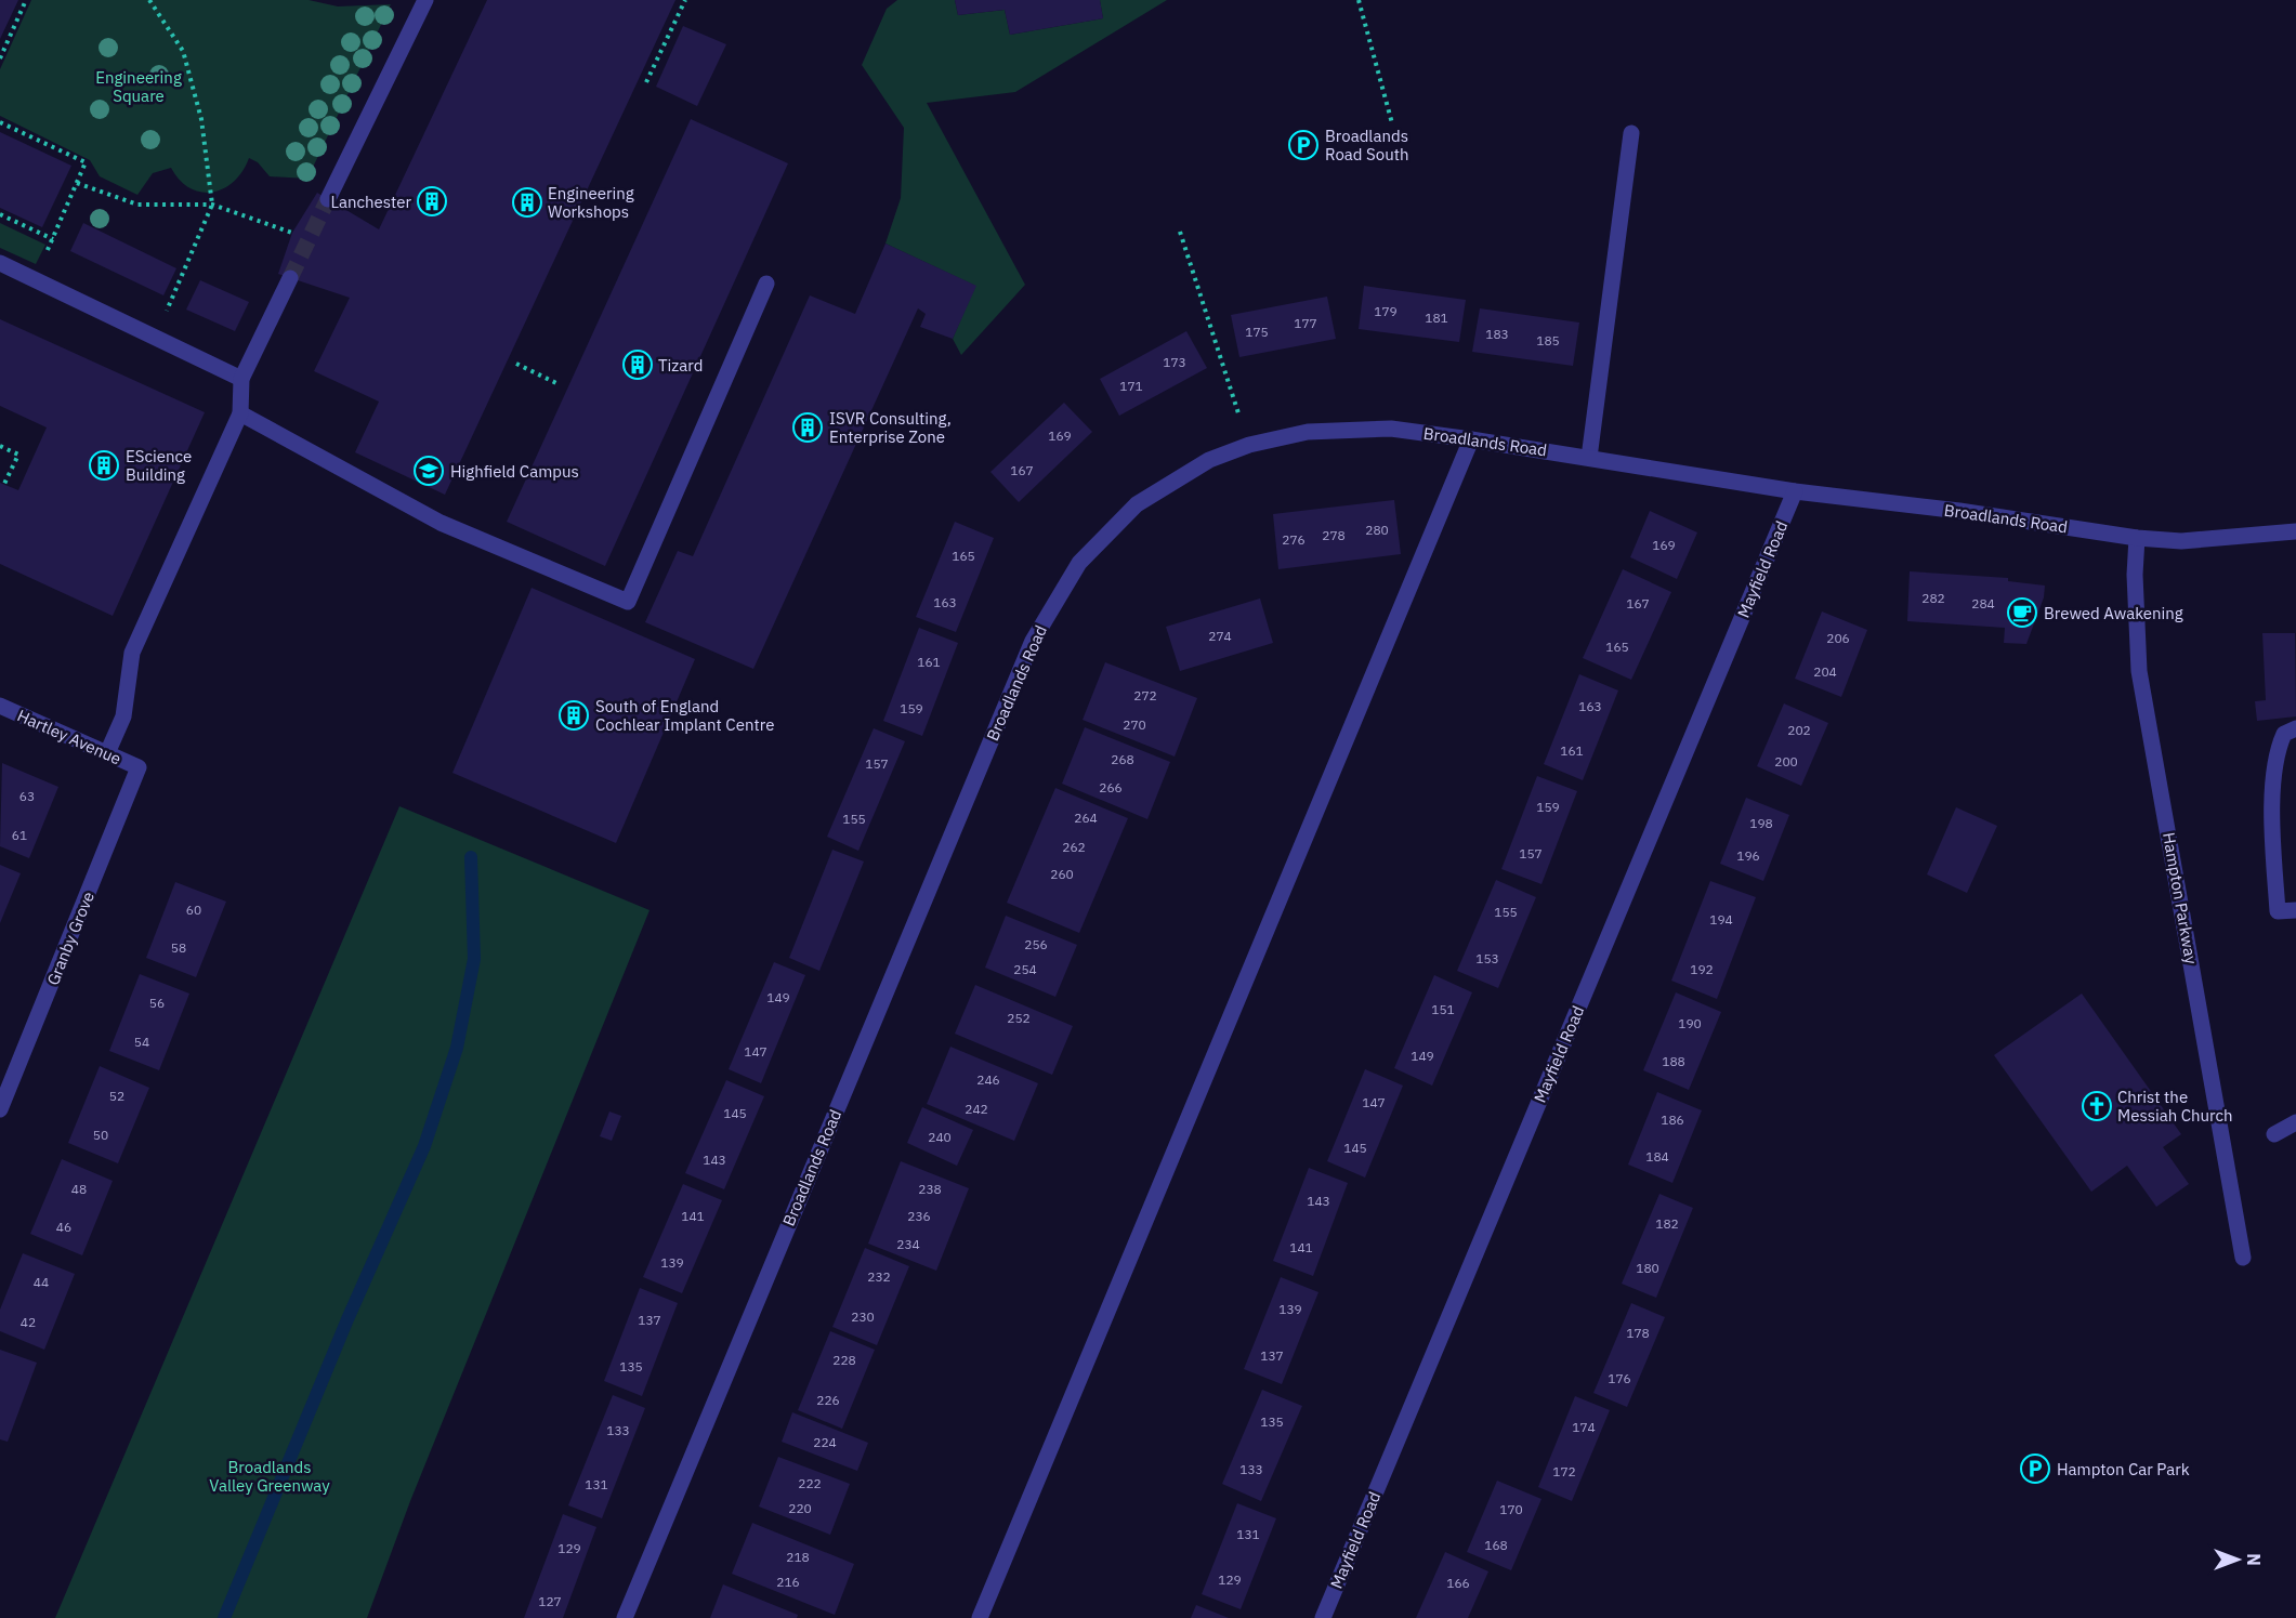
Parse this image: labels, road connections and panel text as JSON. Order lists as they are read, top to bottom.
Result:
{
  "streets": {
    "street": [
      "Broadlands Road",
      "Mayfield Road",
      "Hartley Avenue",
      "Hampton Parkway",
      "Granby Grove"
    ]
  },
  "crossings": [
    ["Broadlands Road", "Mayfield Road"],
    ["Broadlands Road", "Hampton Parkway"],
    ["Hartley Avenue", "Granby Grove"]
  ],
  "parks": ["Engineering Square", "Broadlands Valley Greenway"],
  "places": {
    "parking": ["Broadlands Road South", "Hampton Car Park"],
    "building": [
      "Lanchester",
      "Engineering Workshops",
      "Tizard",
      "ISVR Consulting, Enterprise Zone",
      "EScience Building",
      "South of England Cochlear Implant Centre"
    ],
    "school or university": ["Highfield Campus"],
    "cafe": ["Brewed Awakening"],
    "church": ["Christ the Messiah Church"]
  },
  "house_numbers": [
    "179",
    "181",
    "177",
    "175",
    "183",
    "185",
    "173",
    "171",
    "169",
    "167",
    "280",
    "278",
    "276",
    "169",
    "165",
    "282",
    "163",
    "167",
    "284",
    "274",
    "206",
    "165",
    "161",
    "204",
    "272",
    "163",
    "159",
    "270",
    "202",
    "161",
    "268",
    "200",
    "157",
    "266",
    "63",
    "159",
    "264",
    "155",
    "198",
    "61",
    "262",
    "157",
    "196",
    "260",
    "60",
    "155",
    "194",
    "256",
    "58",
    "153",
    "254",
    "192",
    "149",
    "56",
    "151",
    "252",
    "190",
    "54",
    "147",
    "149",
    "188",
    "246",
    "52",
    "147",
    "242",
    "145",
    "186",
    "50",
    "240",
    "145",
    "184",
    "143",
    "48",
    "238",
    "143",
    "141",
    "236",
    "182",
    "46",
    "234",
    "141",
    "139",
    "180",
    "232",
    "44",
    "139",
    "230",
    "137",
    "42",
    "178",
    "137",
    "228",
    "135",
    "176",
    "226",
    "135",
    "174",
    "133",
    "224",
    "133",
    "172",
    "222",
    "131",
    "220",
    "170",
    "131",
    "168",
    "129",
    "218",
    "129",
    "216",
    "166",
    "127"
  ],
  "north": "right"
}
